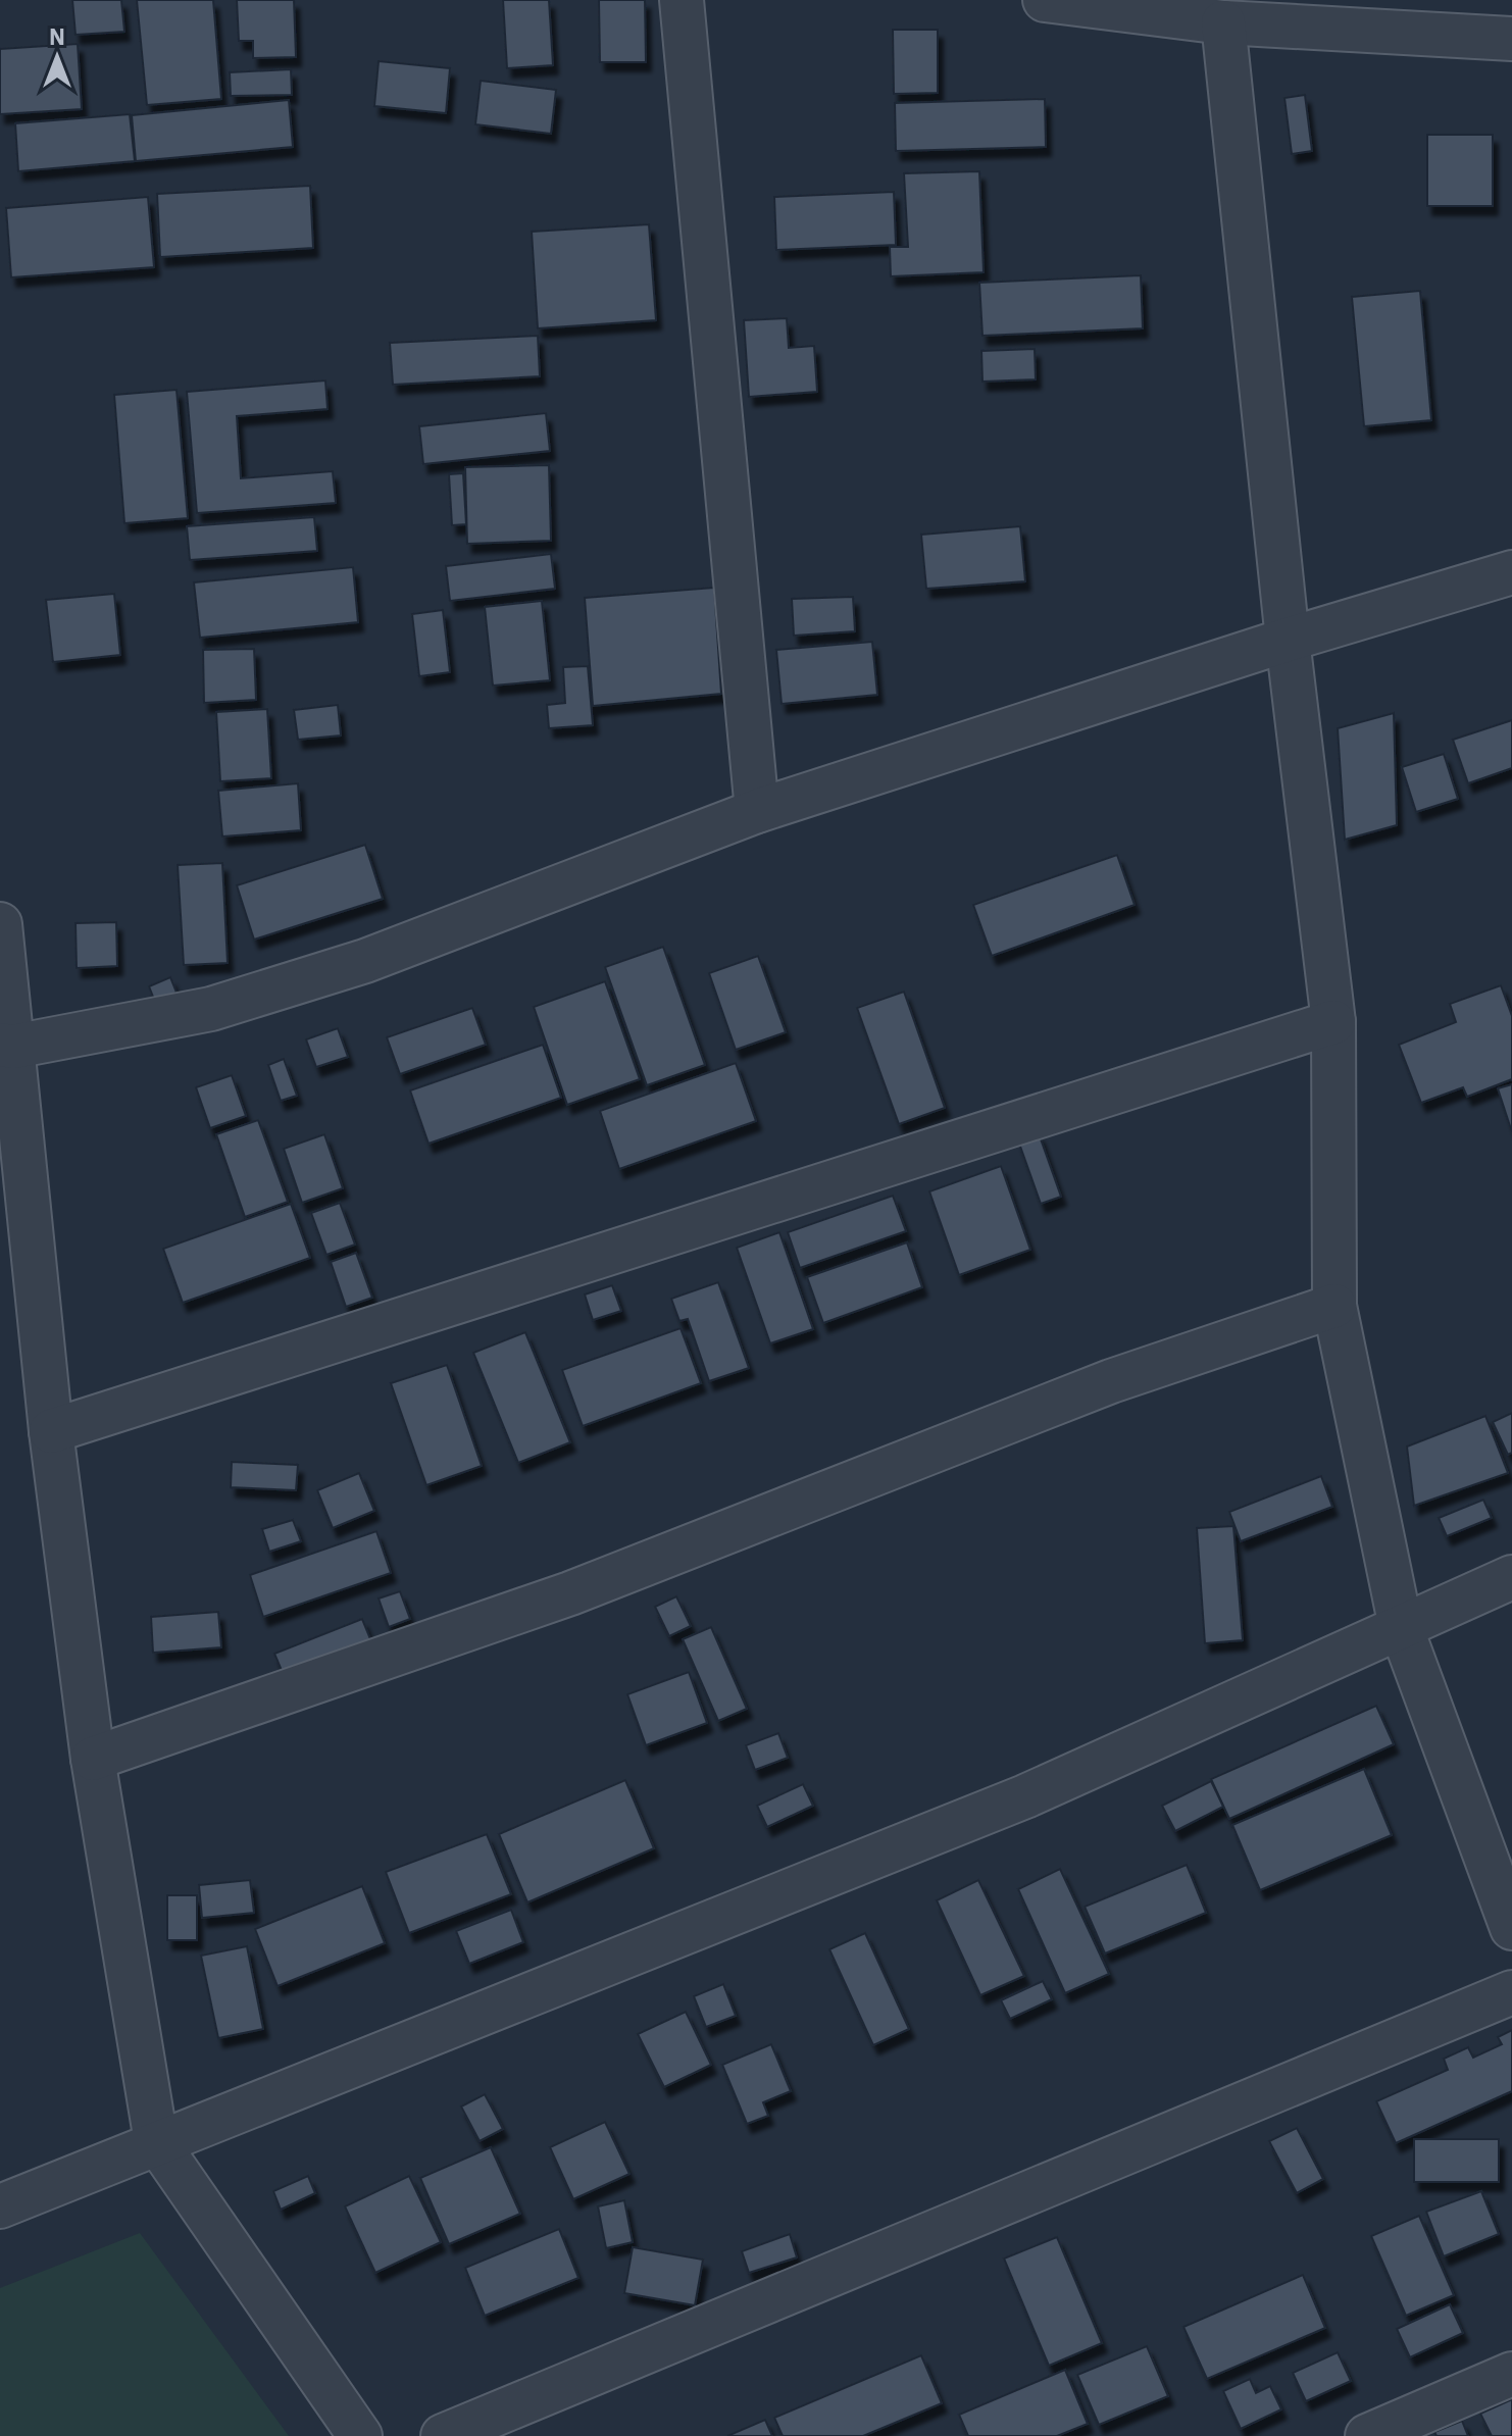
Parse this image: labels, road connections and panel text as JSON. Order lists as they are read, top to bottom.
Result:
{
  "north": "top"
}
